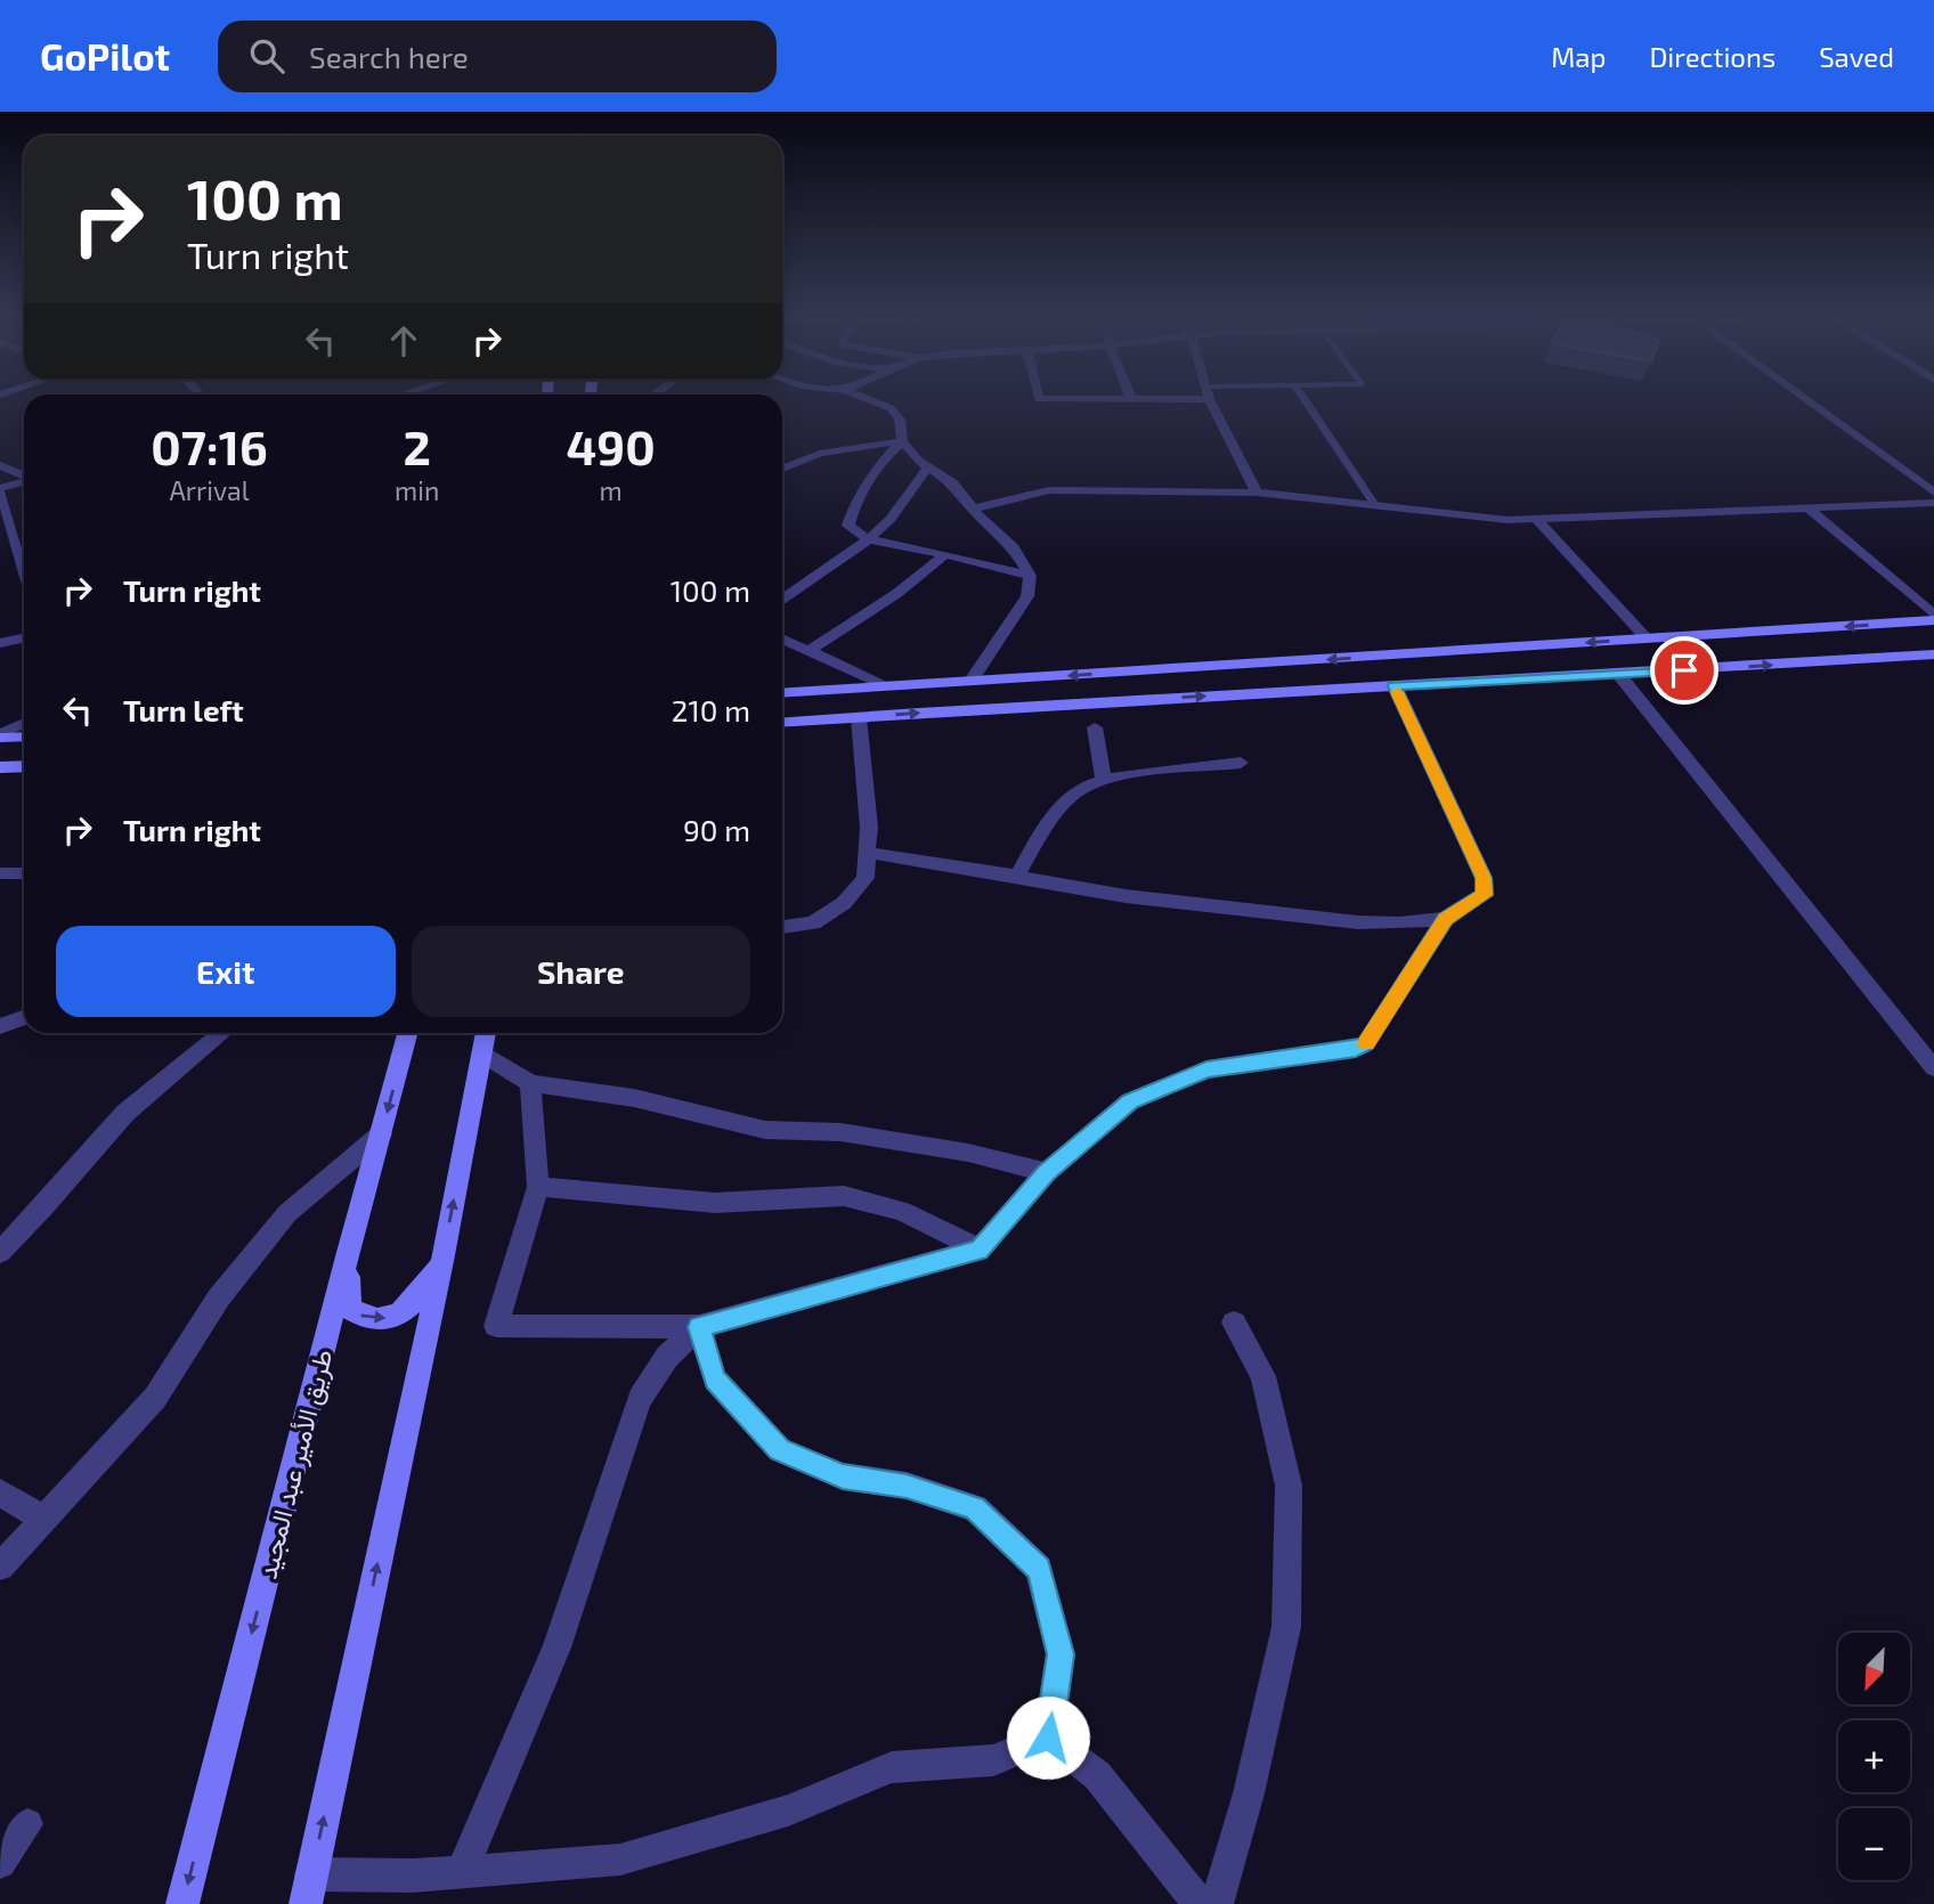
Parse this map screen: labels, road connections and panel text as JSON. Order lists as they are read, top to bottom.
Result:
{
  "streets": {
    "main road": ["طريق الأمير عبد المجيد"]
  },
  "north": "bottom left",
  "page": {
    "header": "GoPilot",
    "search": "Search here",
    "nav": ["Map", "Directions", "Saved"],
    "turn": ["100 m", "Turn right"],
    "eta": [
      "07:16",
      "Arrival",
      "2",
      "min",
      "490",
      "m"
    ],
    "list": [
      {
        "name": "Turn right",
        "value": "100 m"
      },
      {
        "name": "Turn left",
        "value": "210 m"
      },
      {
        "name": "Turn right",
        "value": "90 m"
      }
    ],
    "buttons": ["Exit", "Share"],
    "map_buttons": ["+", "−"]
  }
}
